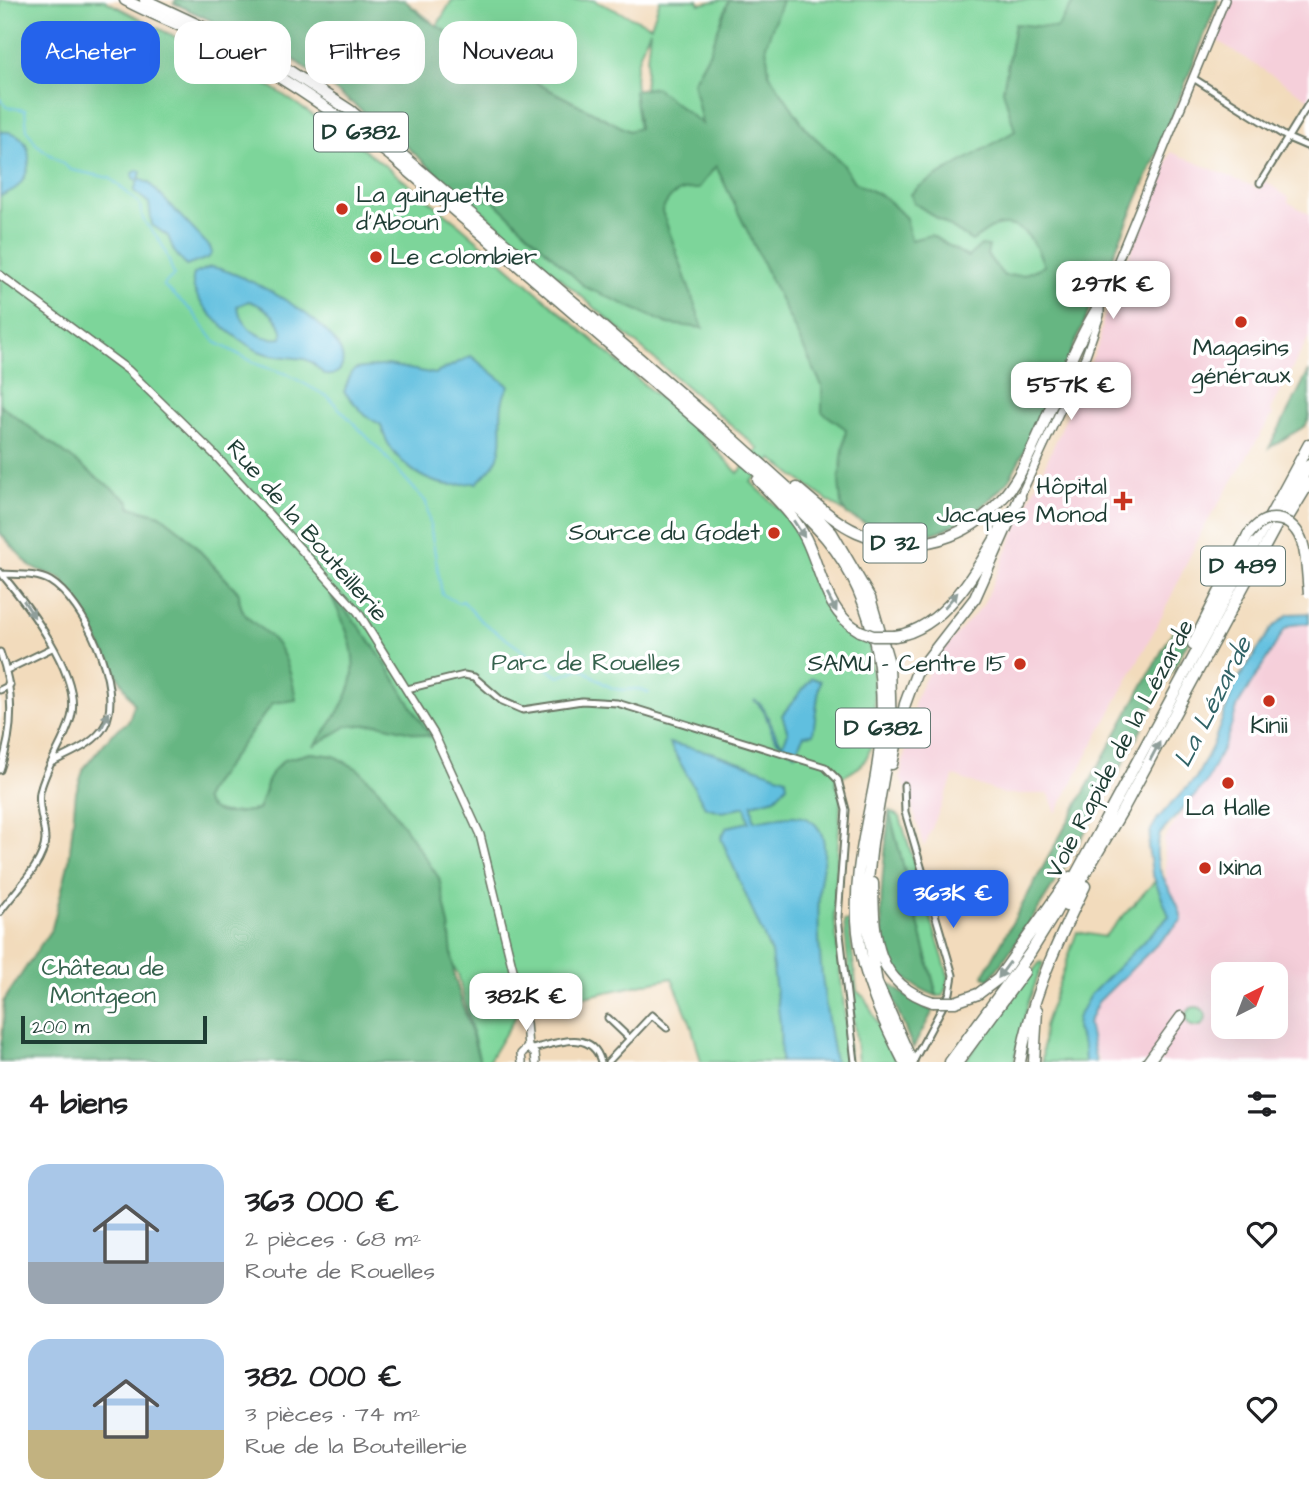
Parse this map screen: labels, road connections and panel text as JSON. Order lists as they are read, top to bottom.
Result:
{
  "streets": {
    "highway": [
      "D 6382",
      "D 32",
      "D 489",
      "Voie Rapide de la Lézarde"
    ],
    "street": ["Rue de la Bouteillerie"]
  },
  "crossings": [
    ["D 6382", "D 32"],
    ["D 489", "Voie Rapide de la Lézarde"]
  ],
  "water": ["La Lézarde"],
  "parks": ["Parc de Rouelles", "Château de Montgeon"],
  "places": {
    "other": [
      "La guinguette d'Aboun",
      "Le colombier",
      "Magasins généraux",
      "Source du Godet",
      "SAMU - Centre 15",
      "Kinii",
      "La Halle",
      "Ixina"
    ],
    "health": ["Hôpital Jacques Monod"]
  },
  "scale_bar": "200 m",
  "north": "top right",
  "page": {
    "chip": [
      "Acheter",
      "Louer",
      "Filtres",
      "Nouveau"
    ],
    "price": [
      "297K €",
      "557K €",
      "363K €",
      "382K €"
    ],
    "scale": "200 m",
    "heading": "4 biens",
    "list": [
      {
        "name": "363 000 €",
        "note": "2 pièces · 68 m² · Route de Rouelles"
      },
      {
        "name": "382 000 €",
        "note": "3 pièces · 74 m² · Rue de la Bouteillerie"
      }
    ]
  }
}
